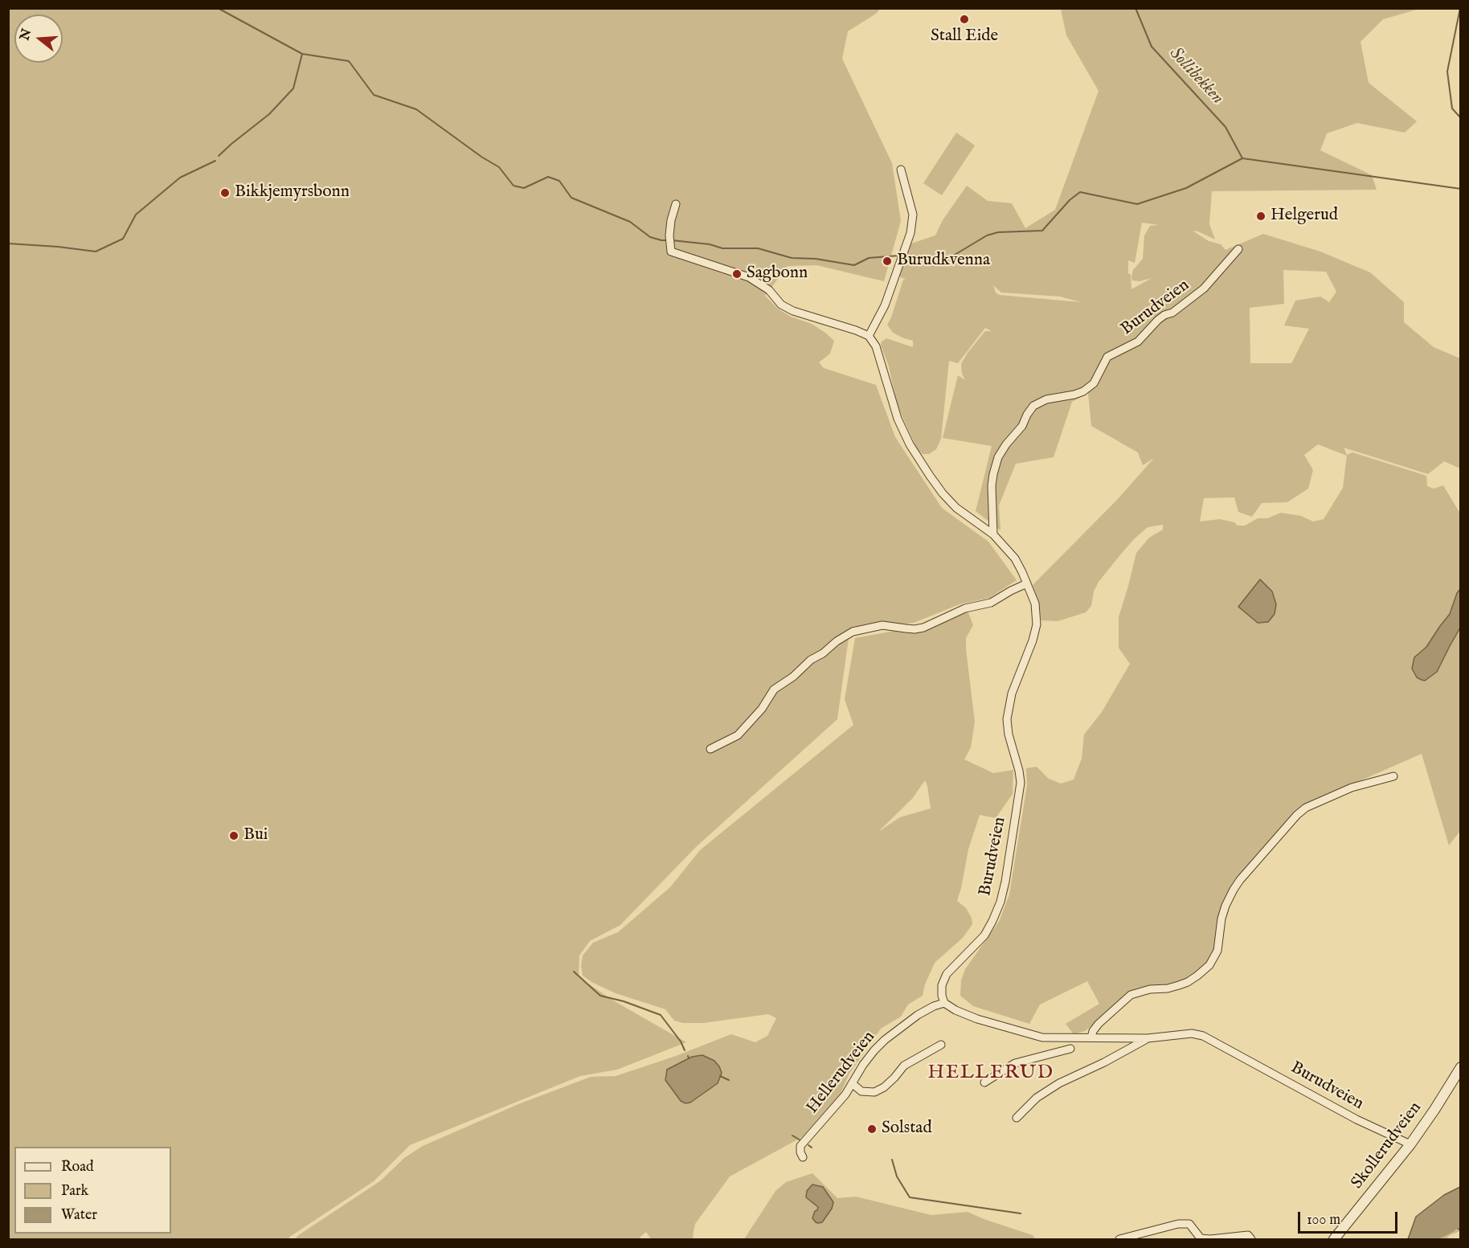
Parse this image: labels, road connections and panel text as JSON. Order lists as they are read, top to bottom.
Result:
{
  "streets": {
    "street": ["Burudveien", "Hellerudveien", "Skollerudveien"]
  },
  "crossings": [
    ["Burudveien", "Hellerudveien"],
    ["Burudveien", "Skollerudveien"]
  ],
  "districts": ["HELLERUD"],
  "water": ["Sollibekken"],
  "places": [
    "Stall Eide",
    "Bikkjemyrsbonn",
    "Helgerud",
    "Burudkvenna",
    "Sagbonn",
    "Bui",
    "Solstad"
  ],
  "legend": ["Road", "Park", "Water"],
  "scale_bar": "100 m",
  "north": "left"
}
